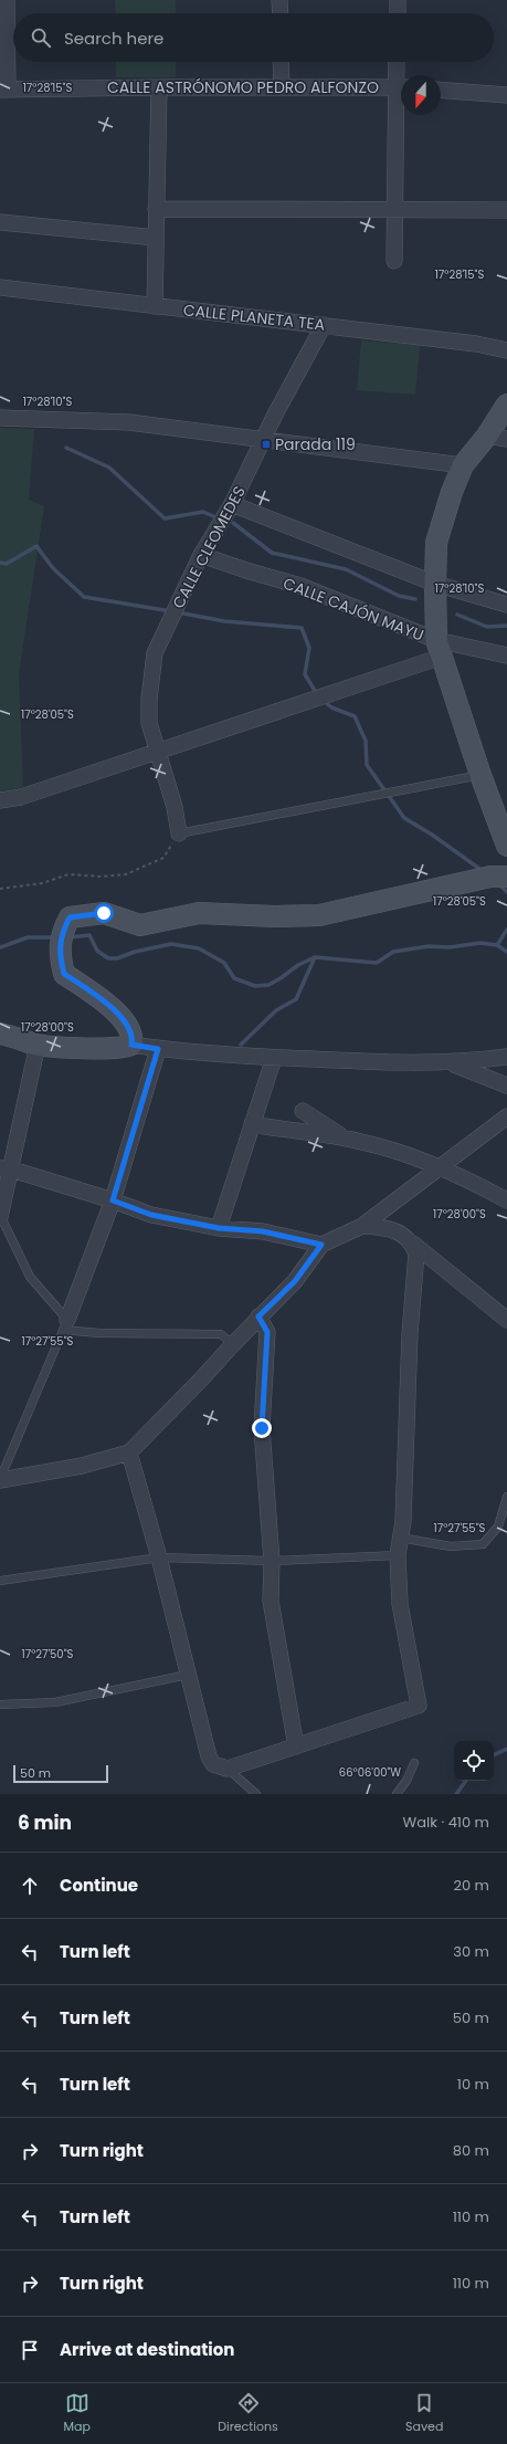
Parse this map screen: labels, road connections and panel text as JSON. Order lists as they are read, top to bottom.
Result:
{
  "streets": {
    "street": [
      "CALLE ASTRÓNOMO PEDRO ALFONZO",
      "CALLE PLANETA TEA",
      "CALLE CLEOMEDES",
      "CALLE CAJÓN MAYU"
    ]
  },
  "crossings": [
    ["CALLE PLANETA TEA", "CALLE CLEOMEDES"],
    ["CALLE CLEOMEDES", "CALLE CAJÓN MAYU"]
  ],
  "places": {
    "transit": ["Parada 119"]
  },
  "scale_bar": "50 m",
  "north": "bottom",
  "page": {
    "search": "Search here",
    "scale": "50 m",
    "heading": ["6 min", "Walk · 410 m"],
    "list": [
      ["Continue", "20 m"],
      ["Turn left", "30 m"],
      ["Turn left", "50 m"],
      ["Turn left", "10 m"],
      ["Turn right", "80 m"],
      ["Turn left", "110 m"],
      ["Turn right", "110 m"],
      "Arrive at destination"
    ],
    "nav": ["Map", "Directions", "Saved"]
  },
  "coordinates": [
    "17°28'15\"S",
    "17°28'10\"S",
    "17°28'05\"S",
    "17°28'00\"S",
    "17°27'55\"S",
    "17°27'50\"S",
    "66°06'00\"W"
  ]
}
